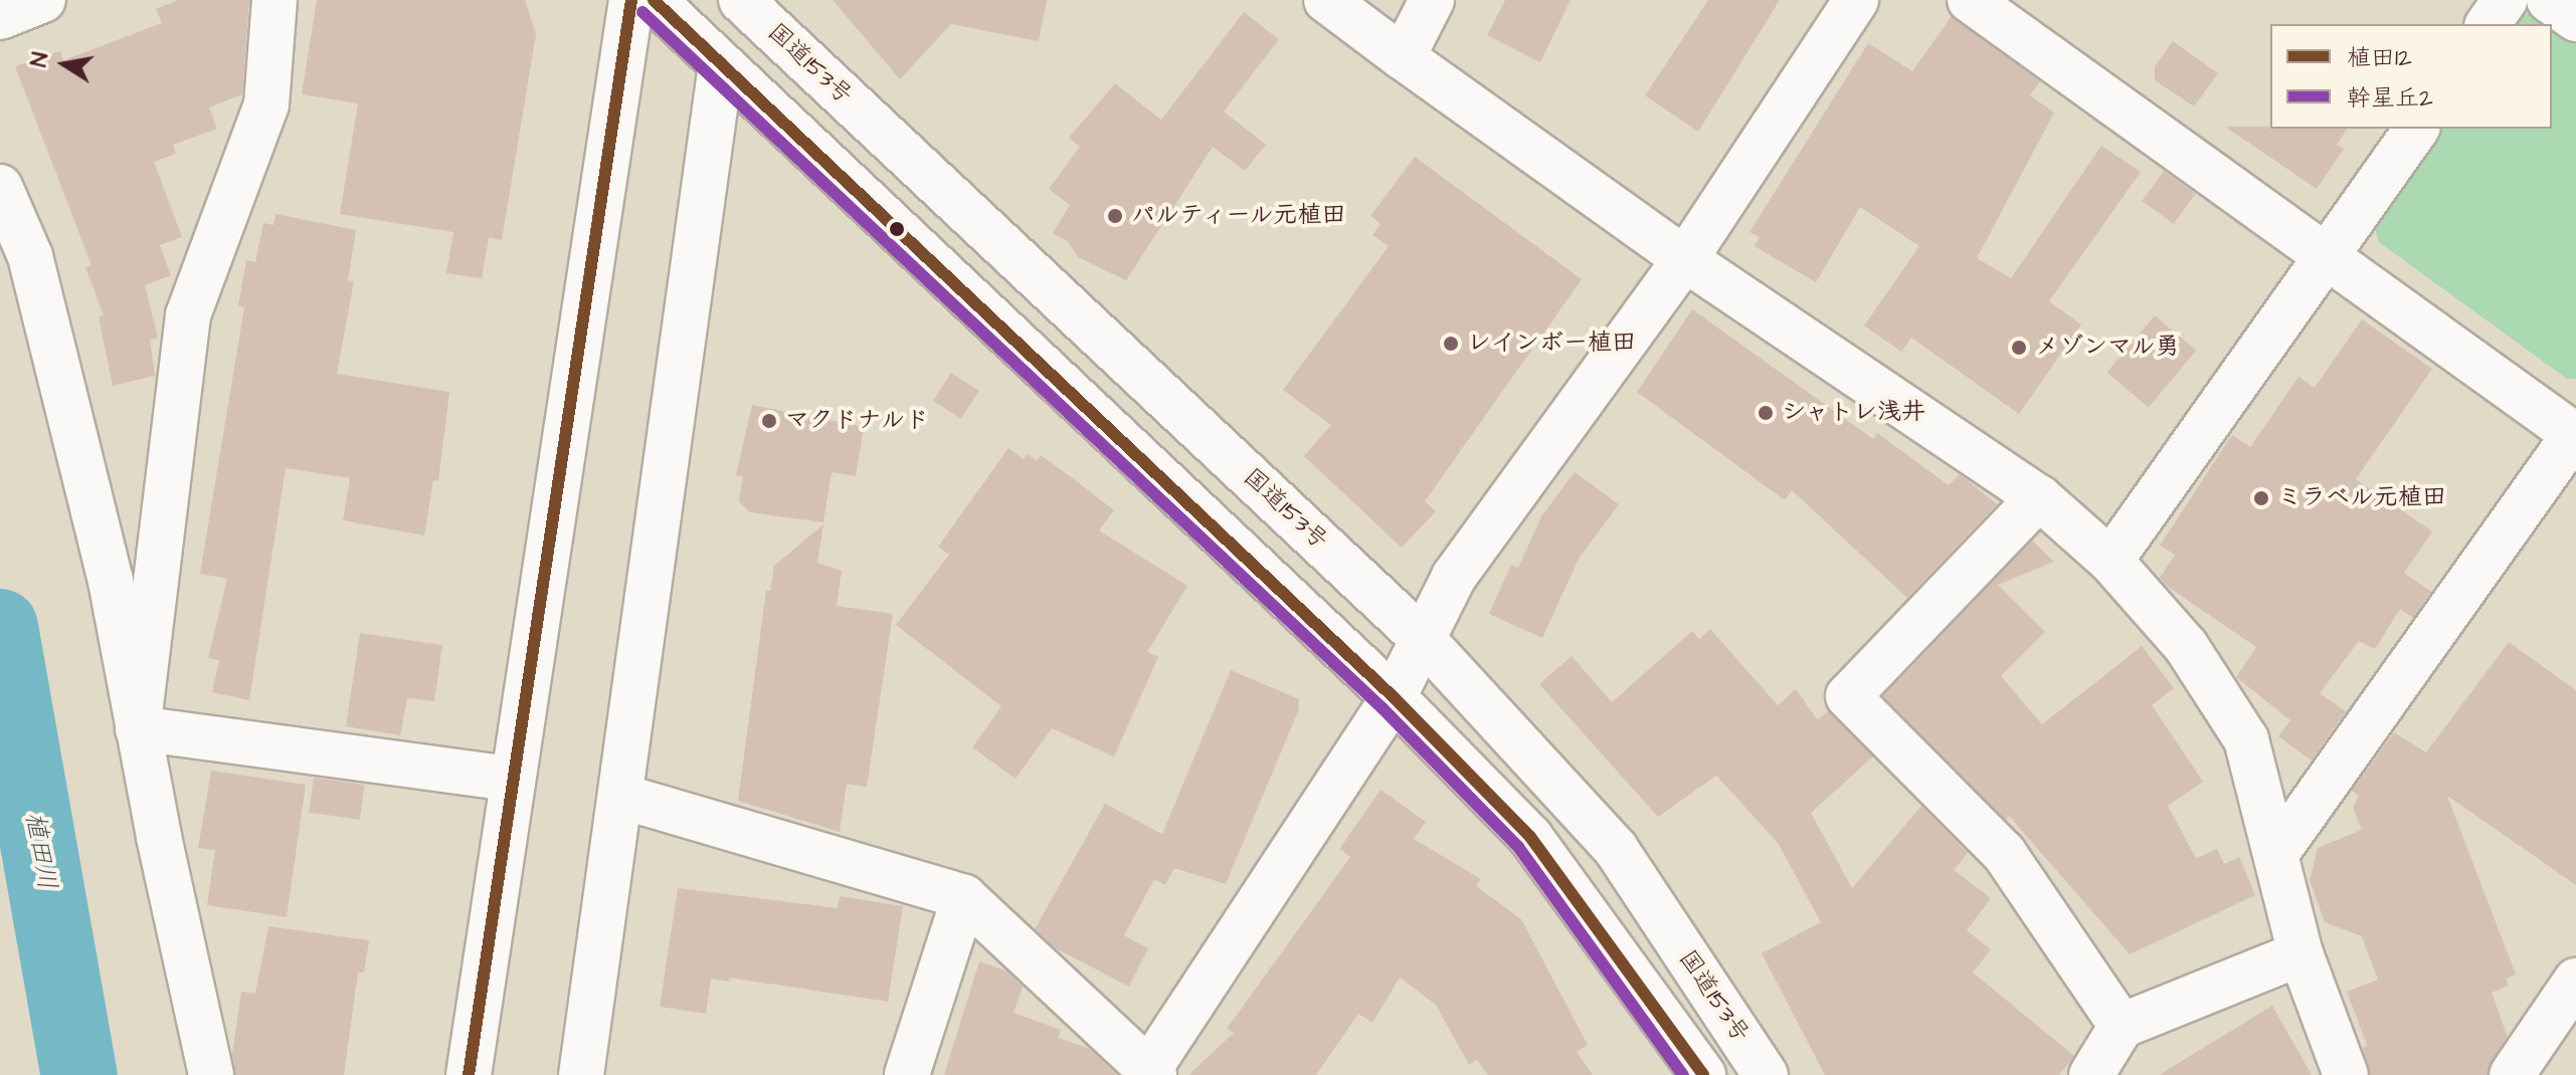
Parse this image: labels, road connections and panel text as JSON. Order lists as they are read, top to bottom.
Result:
{
  "streets": {
    "main road": ["国道153号"]
  },
  "water": ["植田川"],
  "places": [
    "パルティール元植田",
    "レインボー植田",
    "メゾンマル勇",
    "シャトレ浅井",
    "マクドナルド",
    "ミラベル元植田"
  ],
  "lines": ["transit line 植田12", "transit line 幹星丘2"],
  "legend": ["植田12", "幹星丘2"],
  "north": "left"
}
